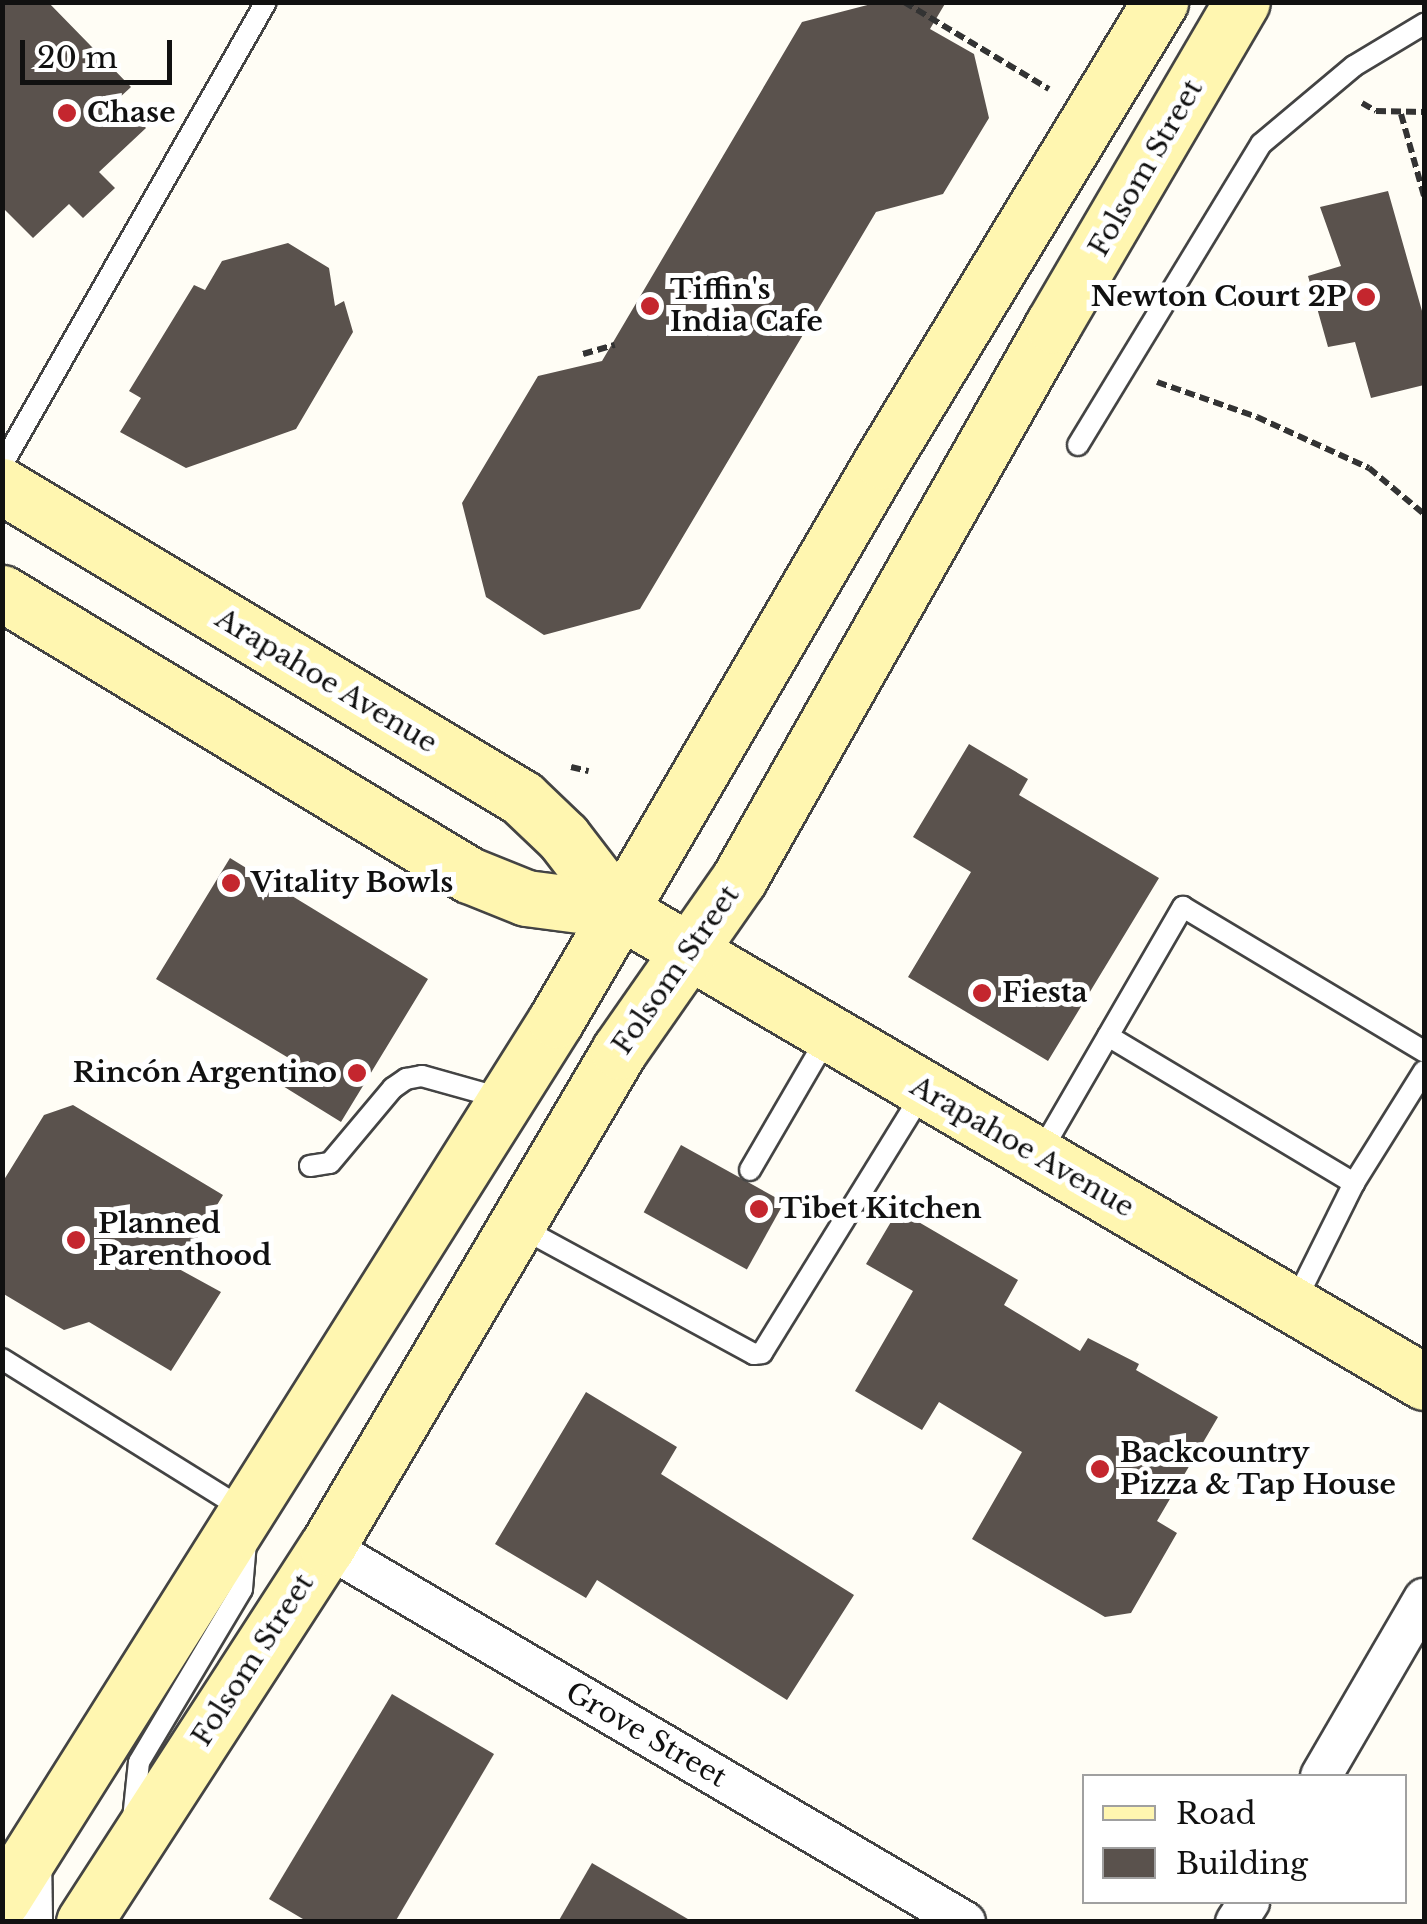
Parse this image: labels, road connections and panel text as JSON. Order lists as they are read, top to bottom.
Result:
{
  "streets": {
    "main road": ["Folsom Street", "Arapahoe Avenue"],
    "street": ["Grove Street"]
  },
  "crossings": [
    ["Folsom Street", "Arapahoe Avenue"],
    ["Folsom Street", "Grove Street"]
  ],
  "places": [
    "Chase",
    "Newton Court 2P",
    "Tiffin's India Cafe",
    "Vitality Bowls",
    "Fiesta",
    "Rincón Argentino",
    "Tibet Kitchen",
    "Planned Parenthood",
    "Backcountry Pizza & Tap House"
  ],
  "legend": ["Road", "Building"],
  "scale_bar": "20 m"
}
